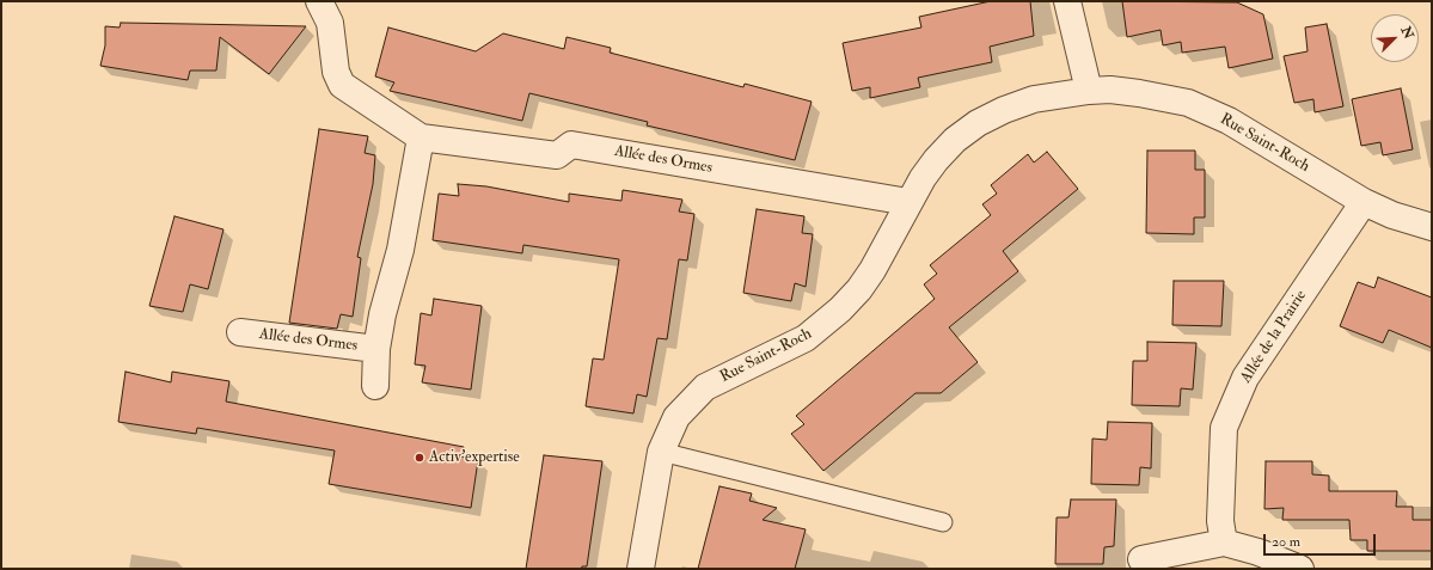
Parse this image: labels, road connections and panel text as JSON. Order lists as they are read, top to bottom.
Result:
{
  "streets": {
    "street": ["Rue Saint-Roch", "Allée des Ormes", "Allée de la Prairie"]
  },
  "crossings": [
    ["Rue Saint-Roch", "Allée des Ormes"],
    ["Rue Saint-Roch", "Allée de la Prairie"]
  ],
  "places": ["Activ'expertise"],
  "scale_bar": "20 m",
  "north": "top right"
}
